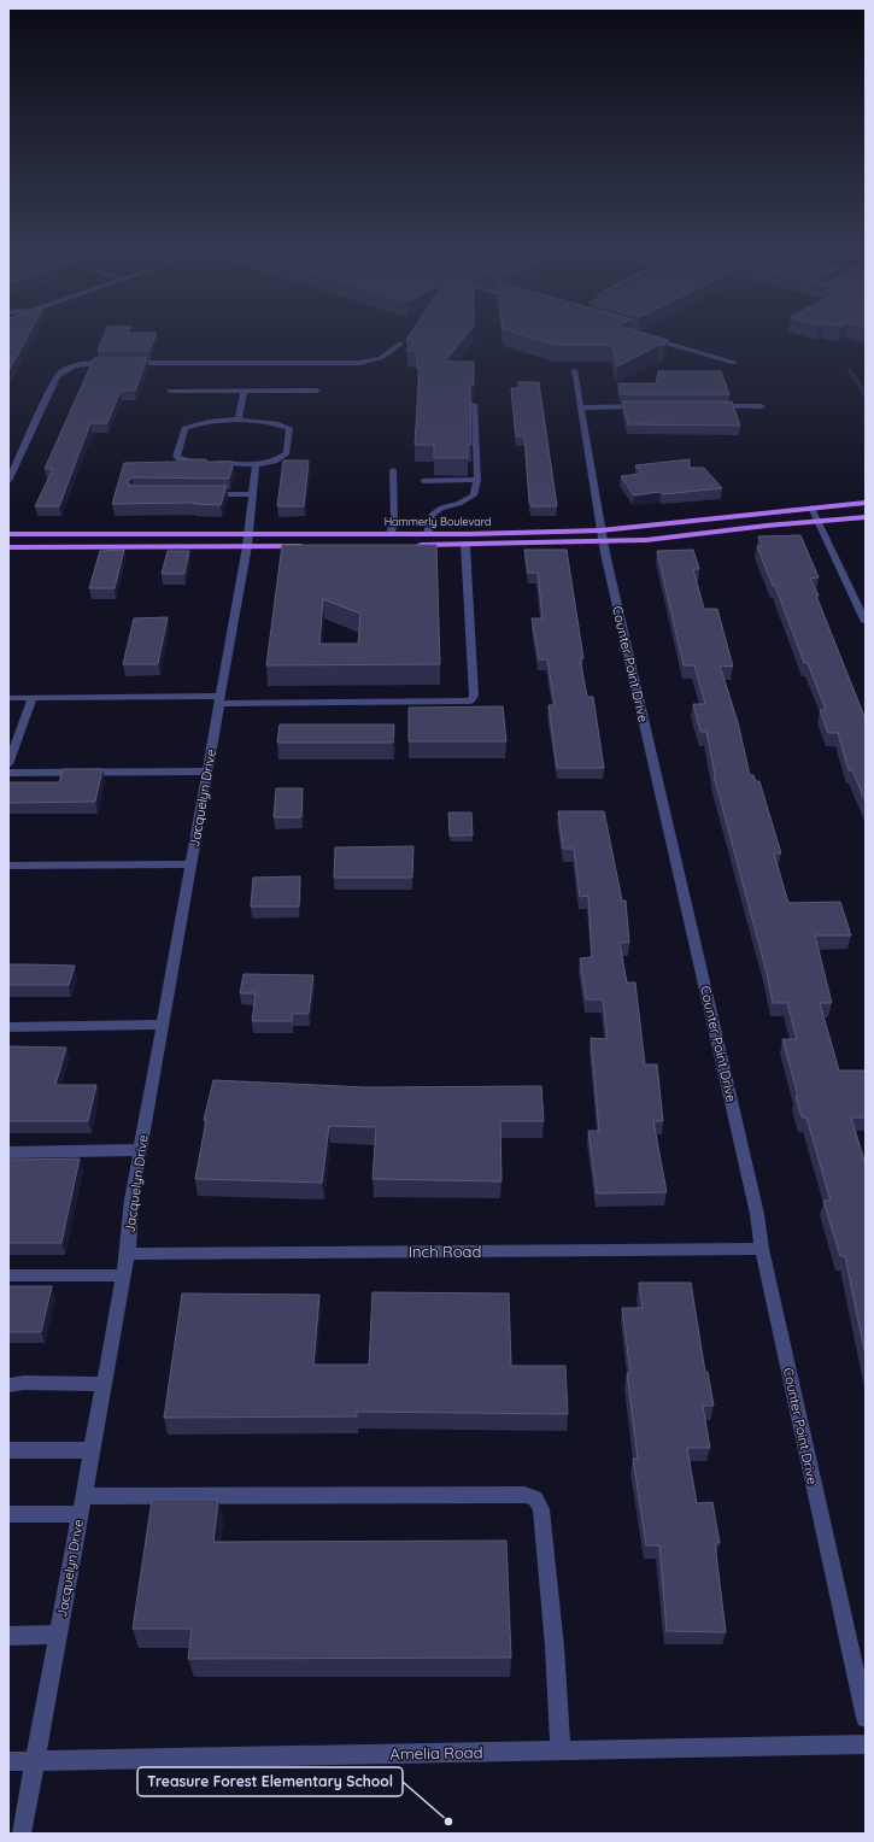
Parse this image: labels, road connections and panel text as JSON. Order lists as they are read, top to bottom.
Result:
{
  "streets": {
    "main road": ["Hammerly Boulevard"],
    "street": [
      "Counter Point Drive",
      "Jacquelyn Drive",
      "Inch Road",
      "Amelia Road"
    ]
  },
  "crossings": [
    ["Hammerly Boulevard", "Counter Point Drive"],
    ["Hammerly Boulevard", "Jacquelyn Drive"],
    ["Counter Point Drive", "Inch Road"],
    ["Jacquelyn Drive", "Inch Road"],
    ["Jacquelyn Drive", "Amelia Road"]
  ],
  "places": ["Treasure Forest Elementary School"]
}
